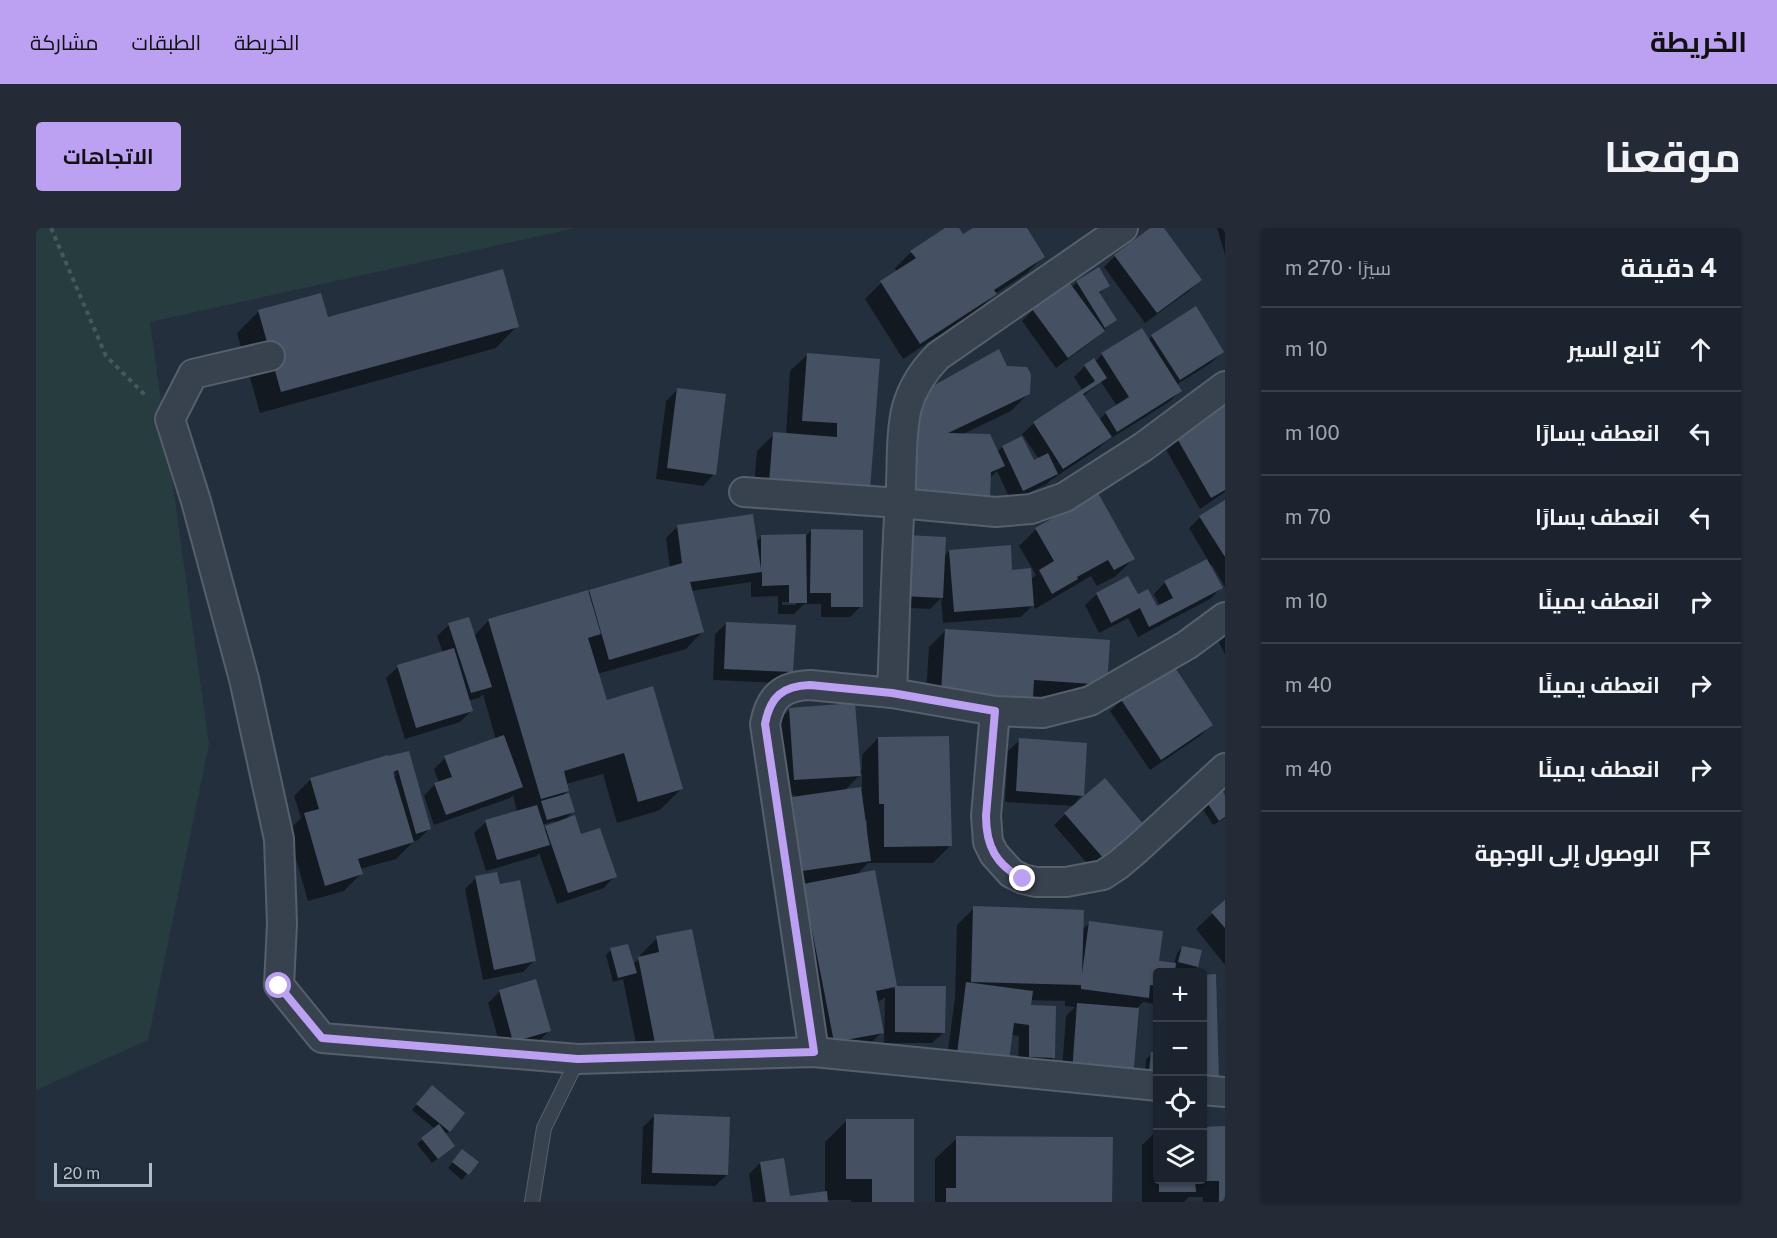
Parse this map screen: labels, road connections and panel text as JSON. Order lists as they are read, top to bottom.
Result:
{
  "scale_bar": "20 m",
  "page": {
    "header": "الخريطة",
    "nav": ["الخريطة", "الطبقات", "مشاركة"],
    "title": "موقعنا",
    "buttons": "الاتجاهات",
    "heading": ["4 دقيقة", "سيرًا · 270 m"],
    "list": [
      ["تابع السير", "10 m"],
      ["انعطف يسارًا", "100 m"],
      ["انعطف يسارًا", "70 m"],
      ["انعطف يمينًا", "10 m"],
      ["انعطف يمينًا", "40 m"],
      ["انعطف يمينًا", "40 m"],
      "الوصول إلى الوجهة"
    ],
    "map_buttons": ["+", "−"],
    "scale": "20 m"
  }
}
